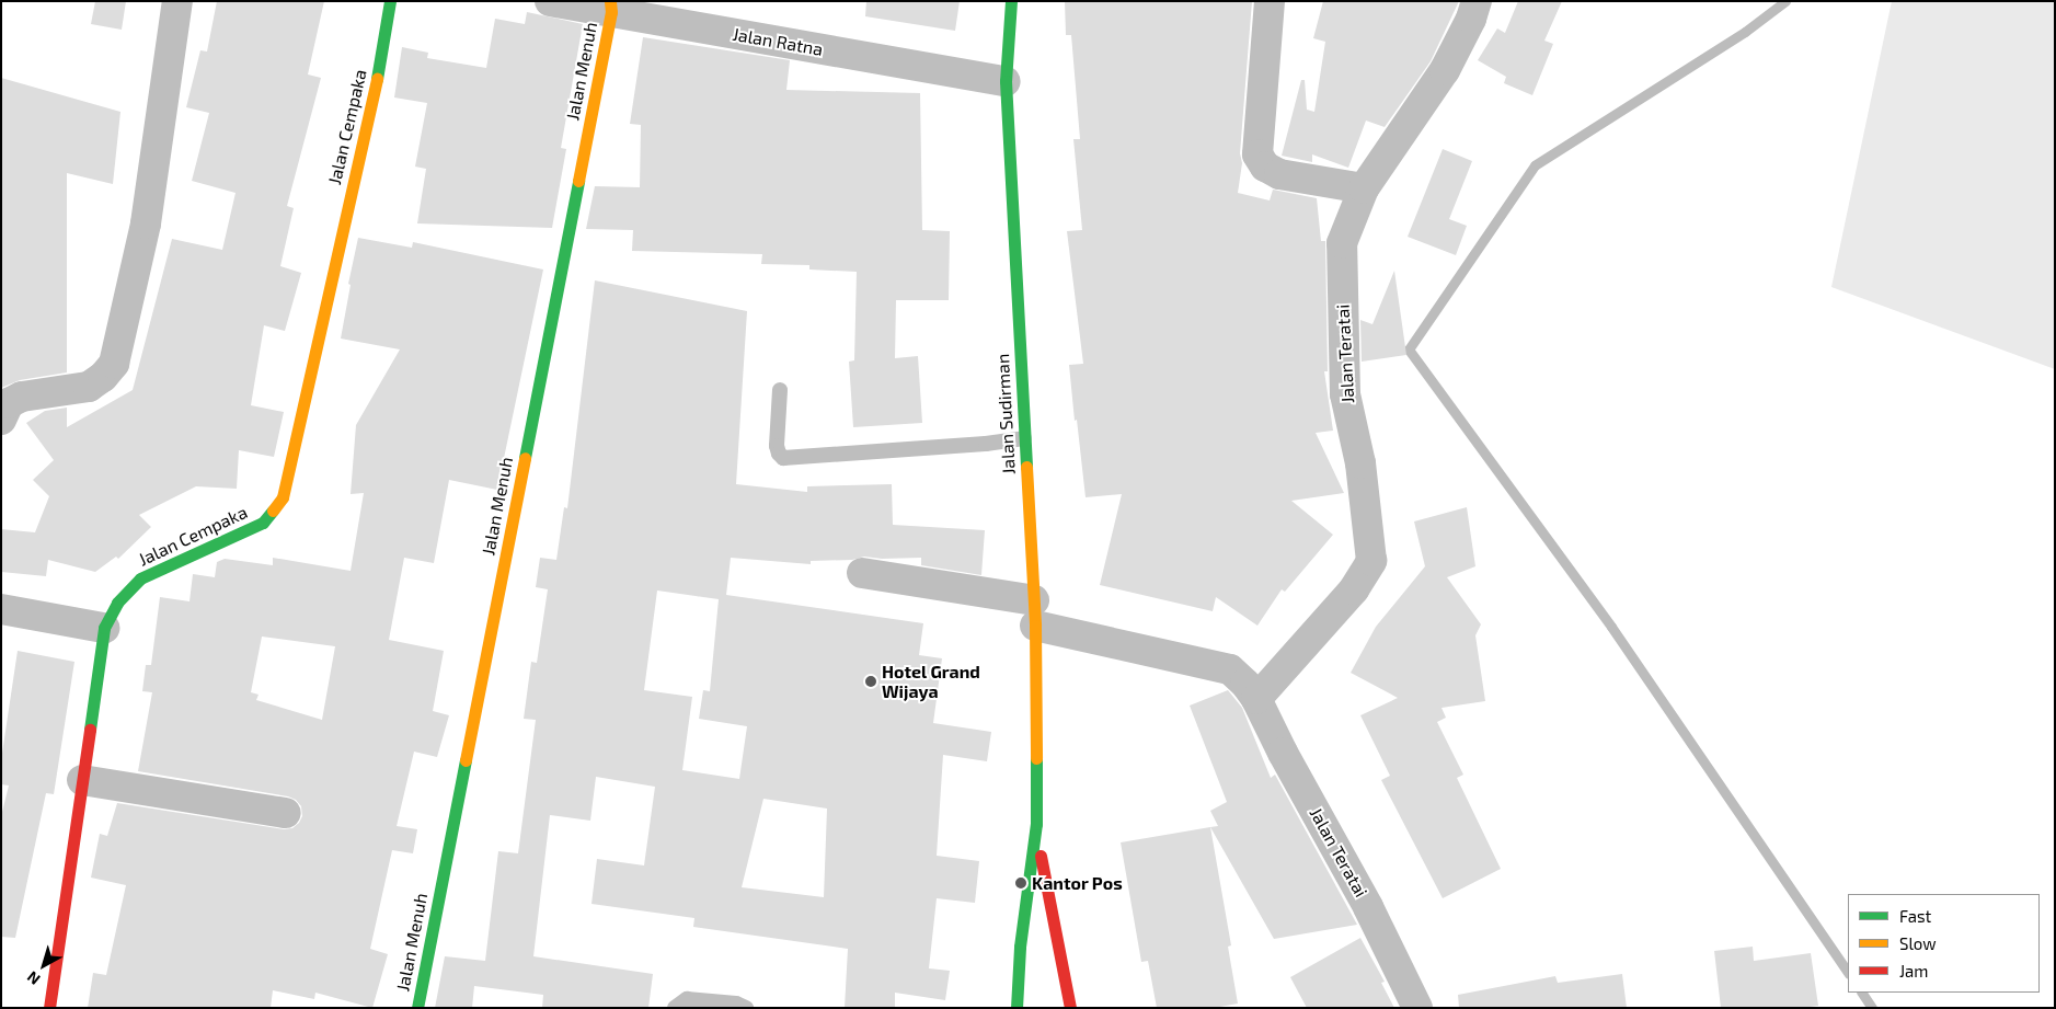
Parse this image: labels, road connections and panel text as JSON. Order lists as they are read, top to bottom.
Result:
{
  "streets": {
    "street": [
      "Jalan Ratna",
      "Jalan Menuh",
      "Jalan Cempaka",
      "Jalan Teratai",
      "Jalan Sudirman"
    ]
  },
  "crossings": [
    ["Jalan Ratna", "Jalan Menuh"],
    ["Jalan Ratna", "Jalan Sudirman"],
    ["Jalan Teratai", "Jalan Sudirman"]
  ],
  "places": ["Hotel Grand Wijaya", "Kantor Pos"],
  "legend": ["Fast", "Slow", "Jam"],
  "north": "bottom left"
}
